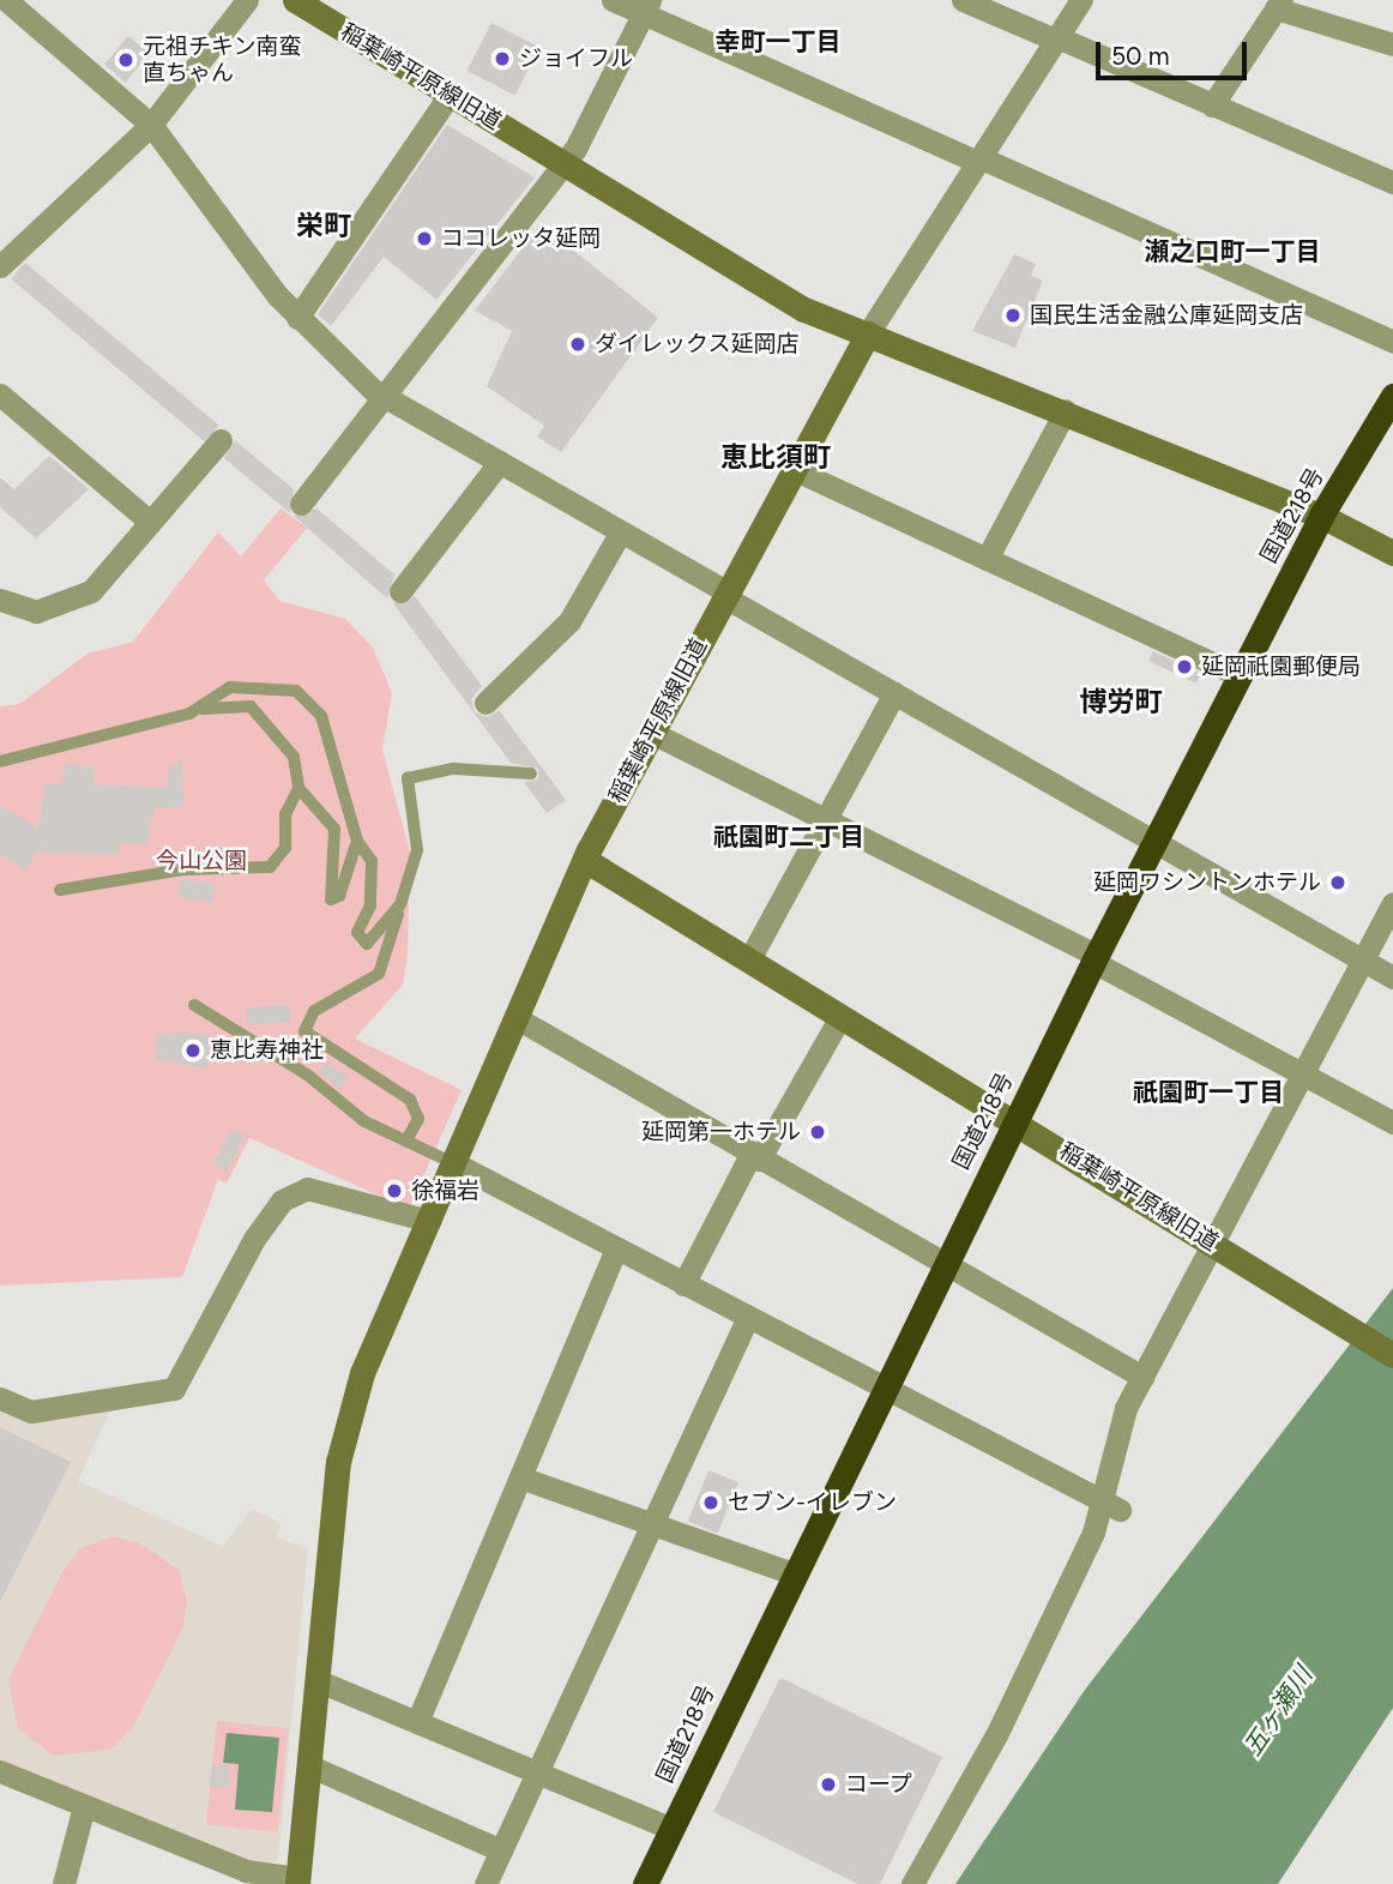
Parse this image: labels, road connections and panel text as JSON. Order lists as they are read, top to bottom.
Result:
{
  "streets": {
    "highway": ["国道218号"],
    "street": ["稲葉崎平原線旧道"]
  },
  "crossings": [
    ["稲葉崎平原線旧道", "国道218号"]
  ],
  "districts": [
    "幸町一丁目",
    "栄町",
    "瀬之口町一丁目",
    "恵比須町",
    "博労町",
    "祇園町二丁目",
    "祇園町一丁目"
  ],
  "water": ["五ヶ瀬川"],
  "parks": ["今山公園"],
  "places": [
    "ジョイフル",
    "元祖チキン南蛮 直ちゃん",
    "ココレッタ延岡",
    "国民生活金融公庫延岡支店",
    "ダイレックス延岡店",
    "延岡祇園郵便局",
    "延岡ワシントンホテル",
    "恵比寿神社",
    "延岡第一ホテル",
    "徐福岩",
    "セブン-イレブン",
    "コープ"
  ],
  "scale_bar": "50 m"
}
